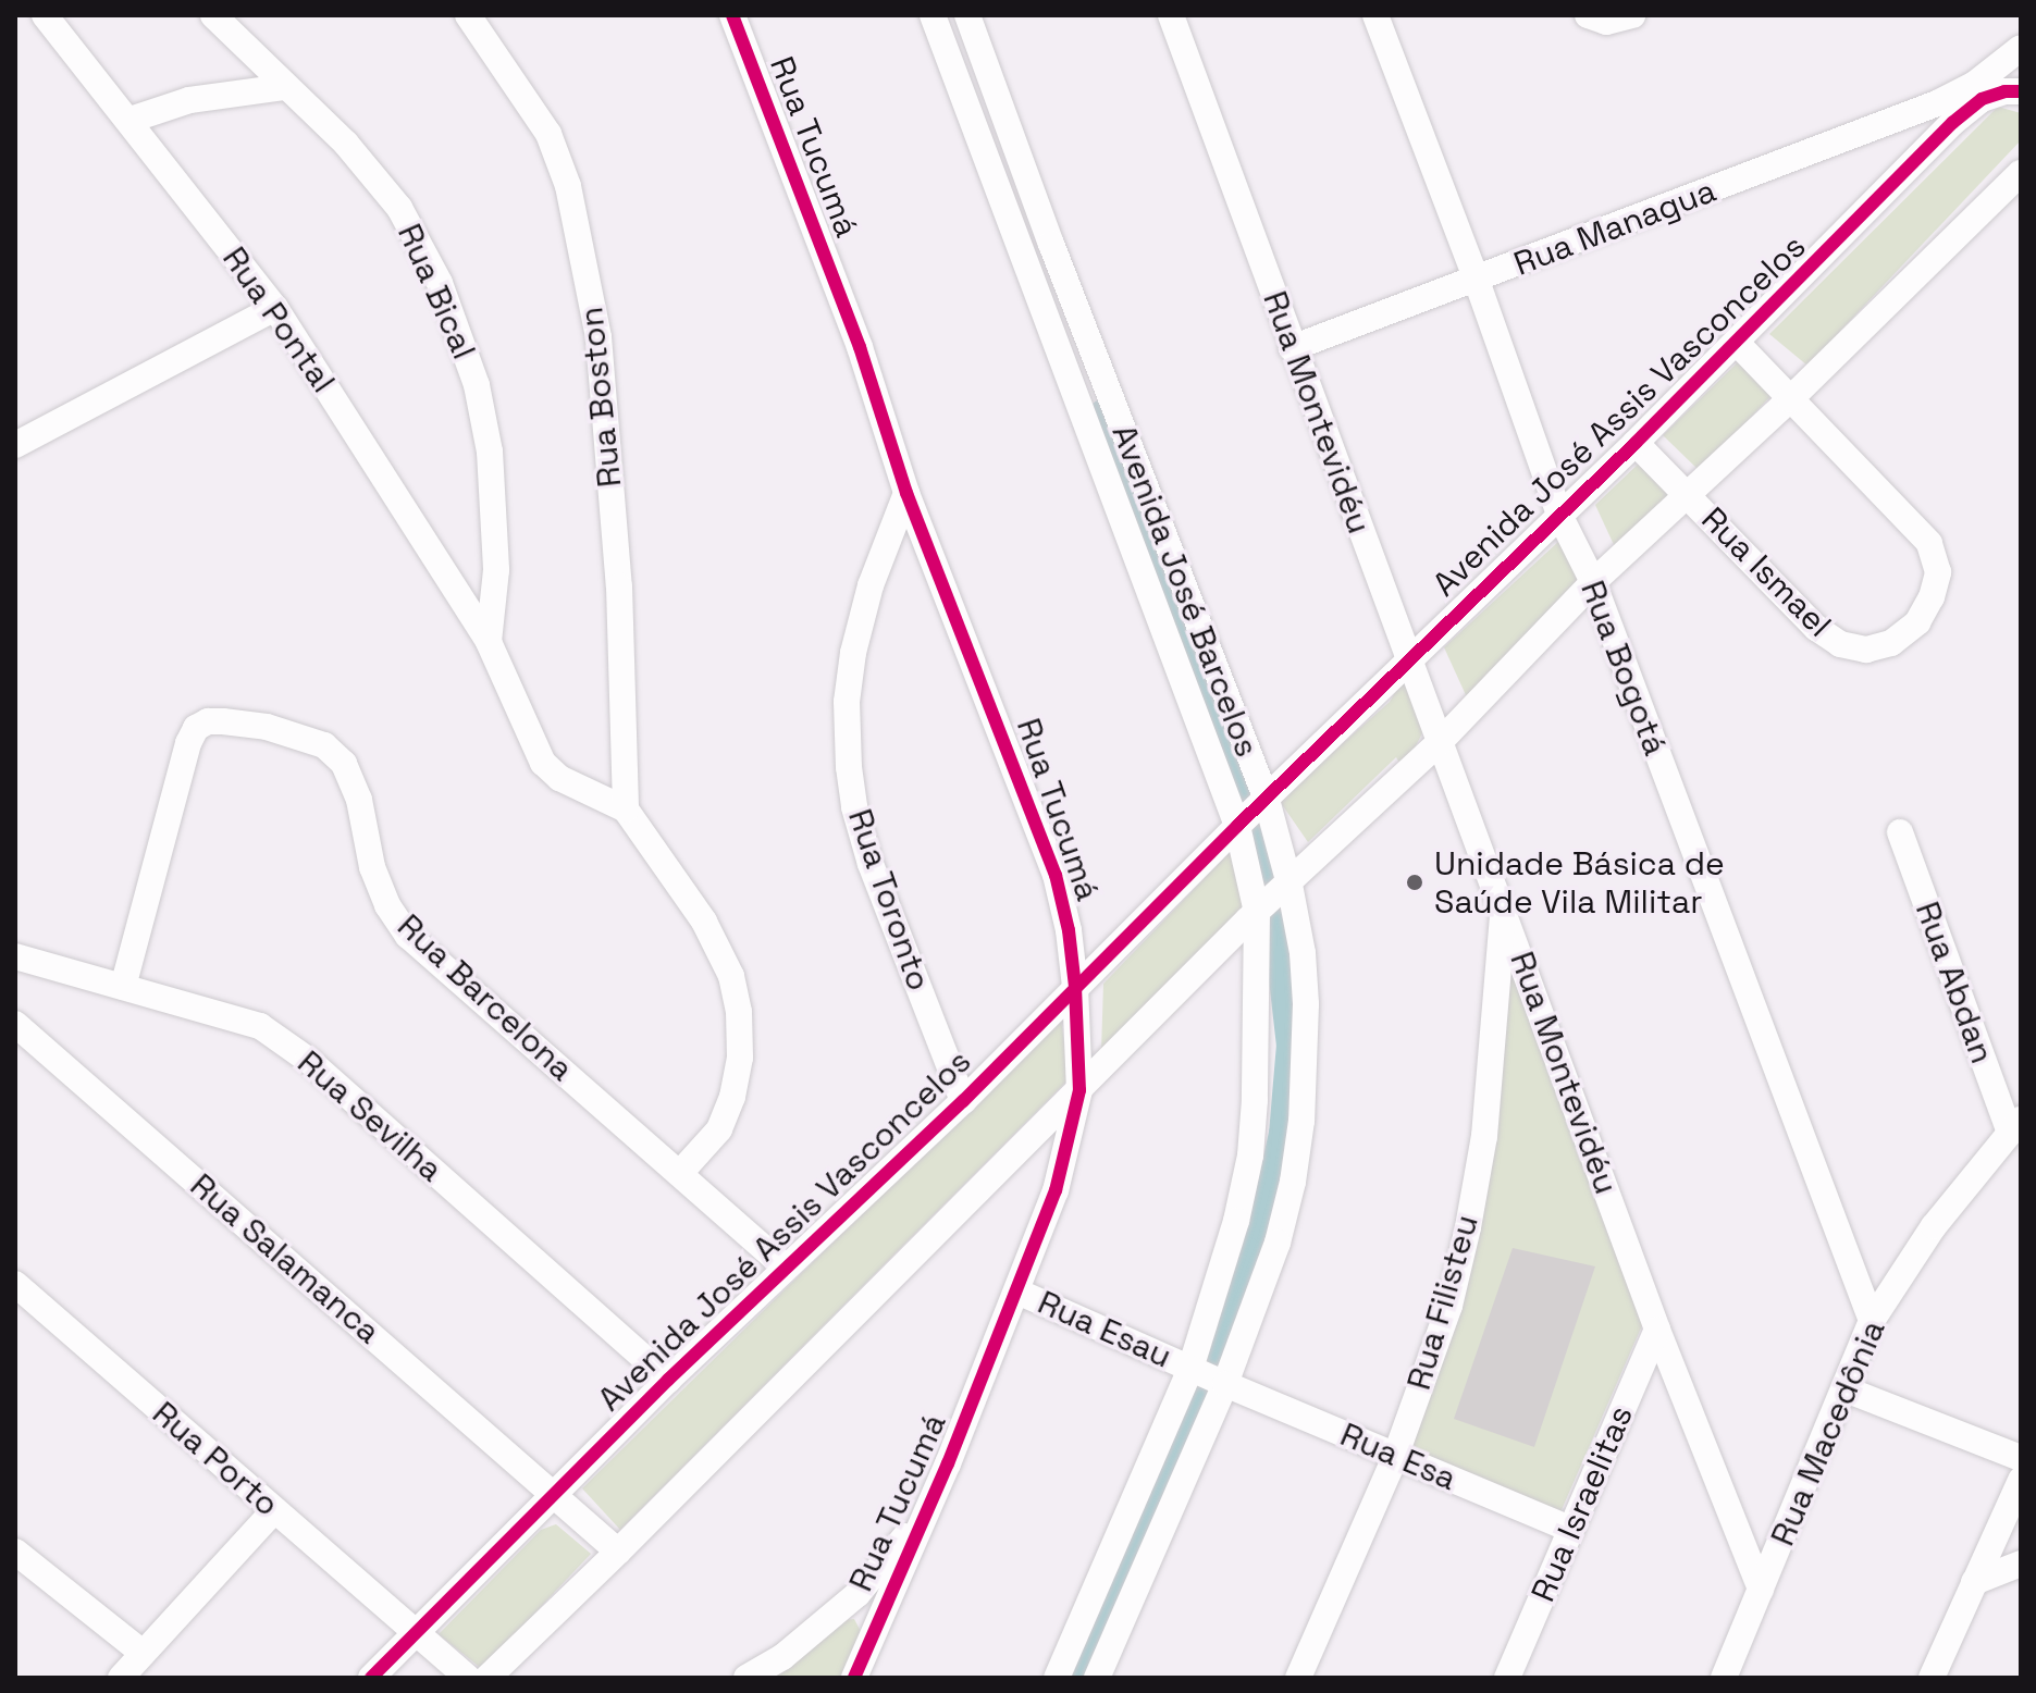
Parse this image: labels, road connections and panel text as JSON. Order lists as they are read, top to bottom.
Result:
{
  "streets": {
    "street": [
      "Rua Tucumá",
      "Rua Managua",
      "Rua Bical",
      "Rua Pontal",
      "Rua Boston",
      "Rua Montevidéu",
      "Avenida José Assis Vasconcelos",
      "Rua Ismael",
      "Avenida José Barcelos",
      "Rua Bogotá",
      "Rua Toronto",
      "Rua Abdan",
      "Rua Barcelona",
      "Rua Sevilha",
      "Rua Salamanca",
      "Rua Filisteu",
      "Rua Esau",
      "Rua Macedônia",
      "Rua Esa",
      "Rua Porto",
      "Rua Israelitas"
    ]
  },
  "crossings": [
    ["Rua Tucumá", "Avenida José Assis Vasconcelos"],
    ["Rua Tucumá", "Rua Toronto"],
    ["Rua Tucumá", "Rua Esau"],
    ["Rua Managua", "Rua Montevidéu"],
    ["Rua Managua", "Avenida José Assis Vasconcelos"],
    ["Rua Managua", "Rua Bogotá"],
    ["Rua Bical", "Rua Pontal"],
    ["Rua Montevidéu", "Avenida José Assis Vasconcelos"],
    ["Rua Montevidéu", "Rua Filisteu"],
    ["Rua Montevidéu", "Rua Macedônia"],
    ["Rua Montevidéu", "Rua Israelitas"],
    ["Avenida José Assis Vasconcelos", "Rua Ismael"],
    ["Avenida José Assis Vasconcelos", "Avenida José Barcelos"],
    ["Avenida José Assis Vasconcelos", "Rua Bogotá"],
    ["Avenida José Assis Vasconcelos", "Rua Toronto"],
    ["Avenida José Assis Vasconcelos", "Rua Barcelona"],
    ["Avenida José Assis Vasconcelos", "Rua Sevilha"],
    ["Avenida José Assis Vasconcelos", "Rua Salamanca"],
    ["Avenida José Assis Vasconcelos", "Rua Porto"],
    ["Avenida José Barcelos", "Rua Esau"],
    ["Avenida José Barcelos", "Rua Esa"],
    ["Rua Bogotá", "Rua Macedônia"],
    ["Rua Abdan", "Rua Macedônia"],
    ["Rua Barcelona", "Rua Sevilha"],
    ["Rua Filisteu", "Rua Esa"],
    ["Rua Esau", "Rua Esa"],
    ["Rua Esa", "Rua Israelitas"]
  ],
  "places": ["Unidade Básica de Saúde Vila Militar"]
}
